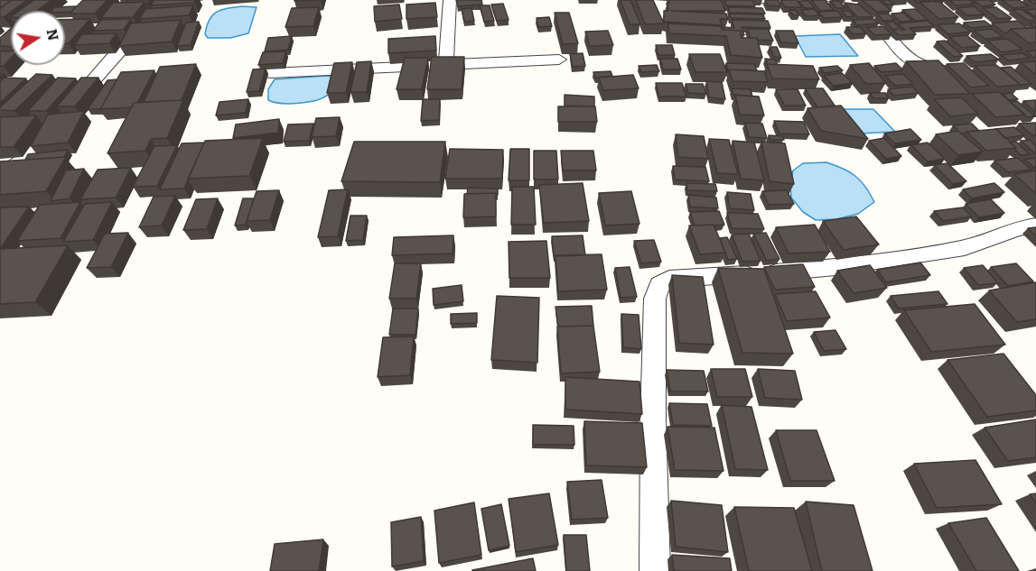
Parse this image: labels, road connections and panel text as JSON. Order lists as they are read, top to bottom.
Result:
{
  "north": "right"
}
